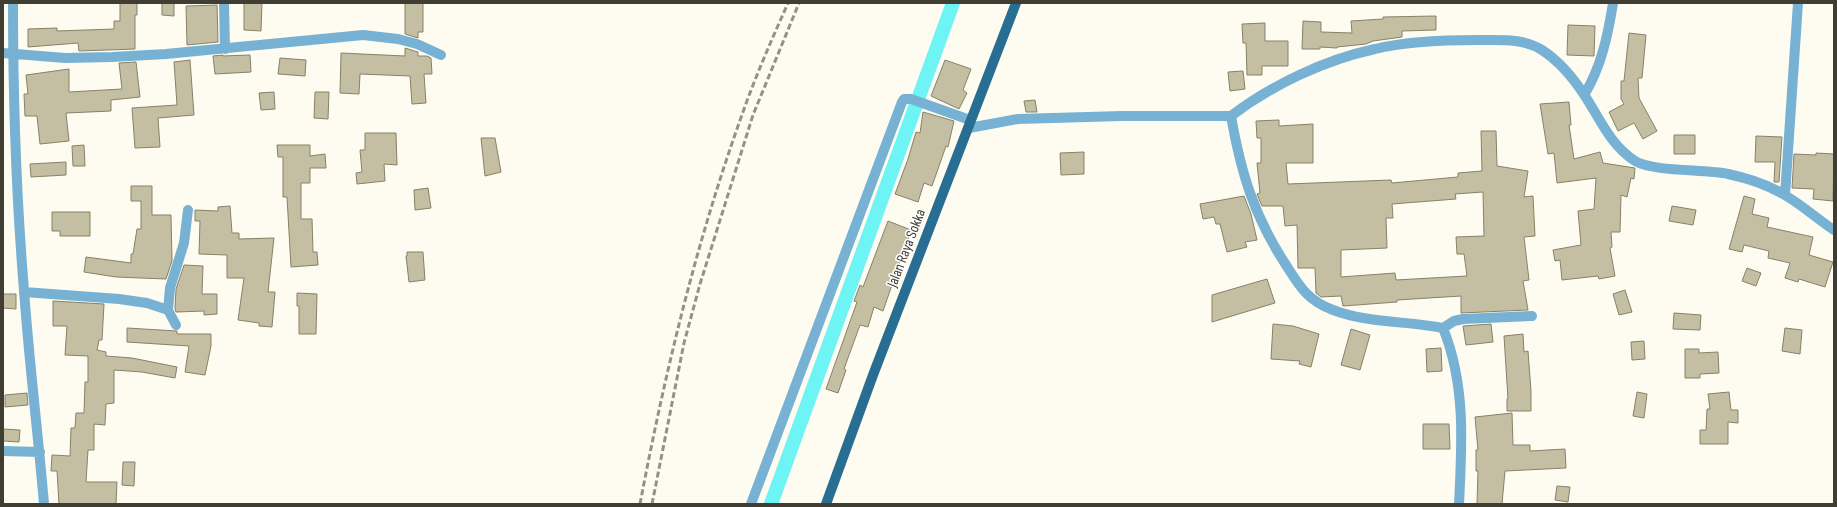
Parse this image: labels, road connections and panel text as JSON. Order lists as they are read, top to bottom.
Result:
{
  "streets": {
    "main road": ["Jalan Raya Sokka"]
  }
}
